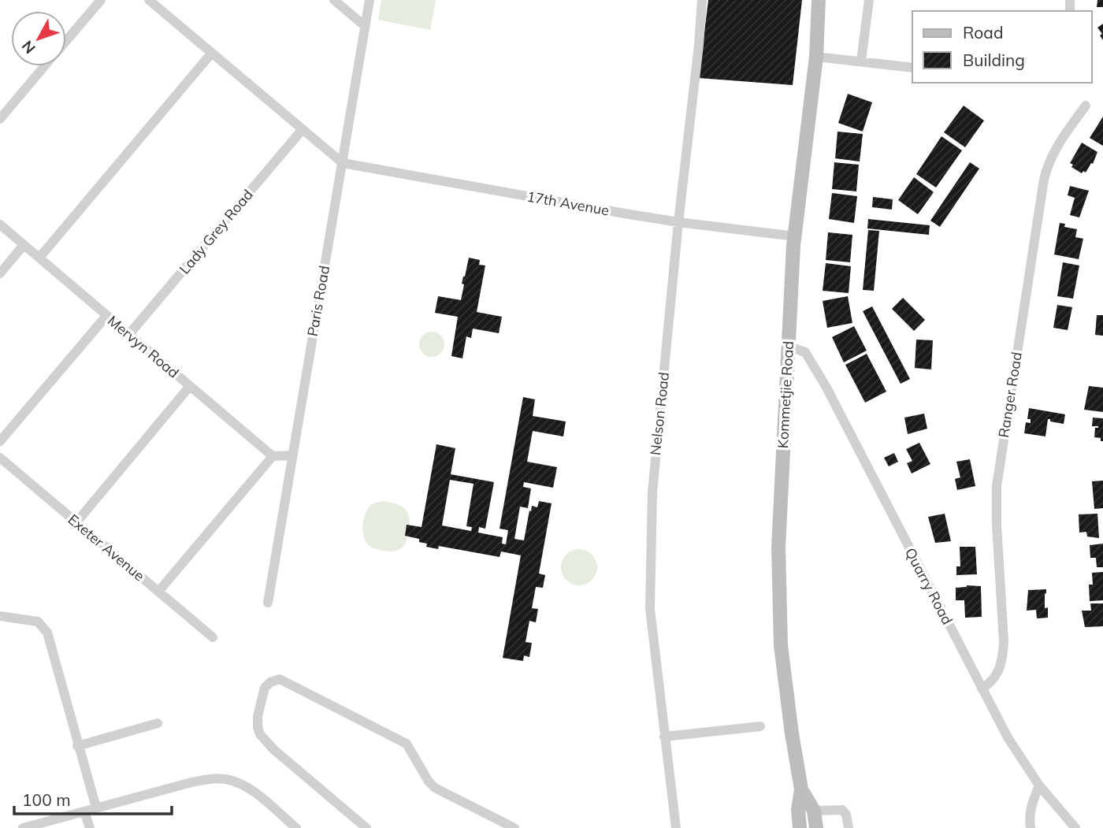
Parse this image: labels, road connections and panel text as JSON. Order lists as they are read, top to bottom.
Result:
{
  "streets": {
    "main road": ["Kommetjie Road"],
    "street": [
      "17th Avenue",
      "Lady Grey Road",
      "Paris Road",
      "Mervyn Road",
      "Ranger Road",
      "Nelson Road",
      "Exeter Avenue",
      "Quarry Road"
    ]
  },
  "crossings": [
    ["17th Avenue", "Paris Road"],
    ["17th Avenue", "Kommetjie Road"],
    ["17th Avenue", "Nelson Road"],
    ["Lady Grey Road", "Mervyn Road"],
    ["Kommetjie Road", "Quarry Road"],
    ["Ranger Road", "Quarry Road"]
  ],
  "legend": ["Road", "Building"],
  "scale_bar": "100 m",
  "north": "bottom left"
}
